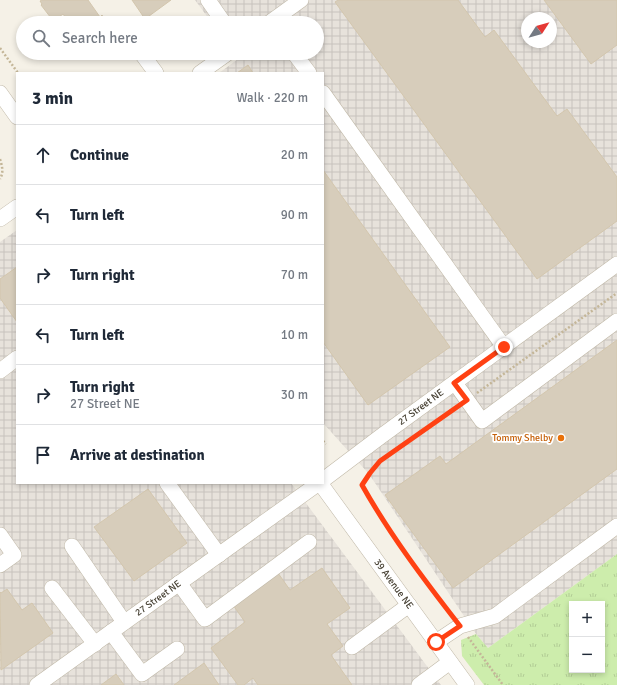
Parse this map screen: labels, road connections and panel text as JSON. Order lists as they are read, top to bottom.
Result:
{
  "streets": {
    "street": ["27 Street NE", "39 Avenue NE"]
  },
  "places": ["Tommy Shelby"],
  "north": "top right",
  "page": {
    "search": "Search here",
    "heading": ["3 min", "Walk · 220 m"],
    "list": [
      ["Continue", "20 m"],
      ["Turn left", "90 m"],
      ["Turn right", "70 m"],
      ["Turn left", "10 m"],
      ["Turn right", "27 Street NE", "30 m"],
      "Arrive at destination"
    ],
    "map_buttons": ["+", "−"]
  }
}
